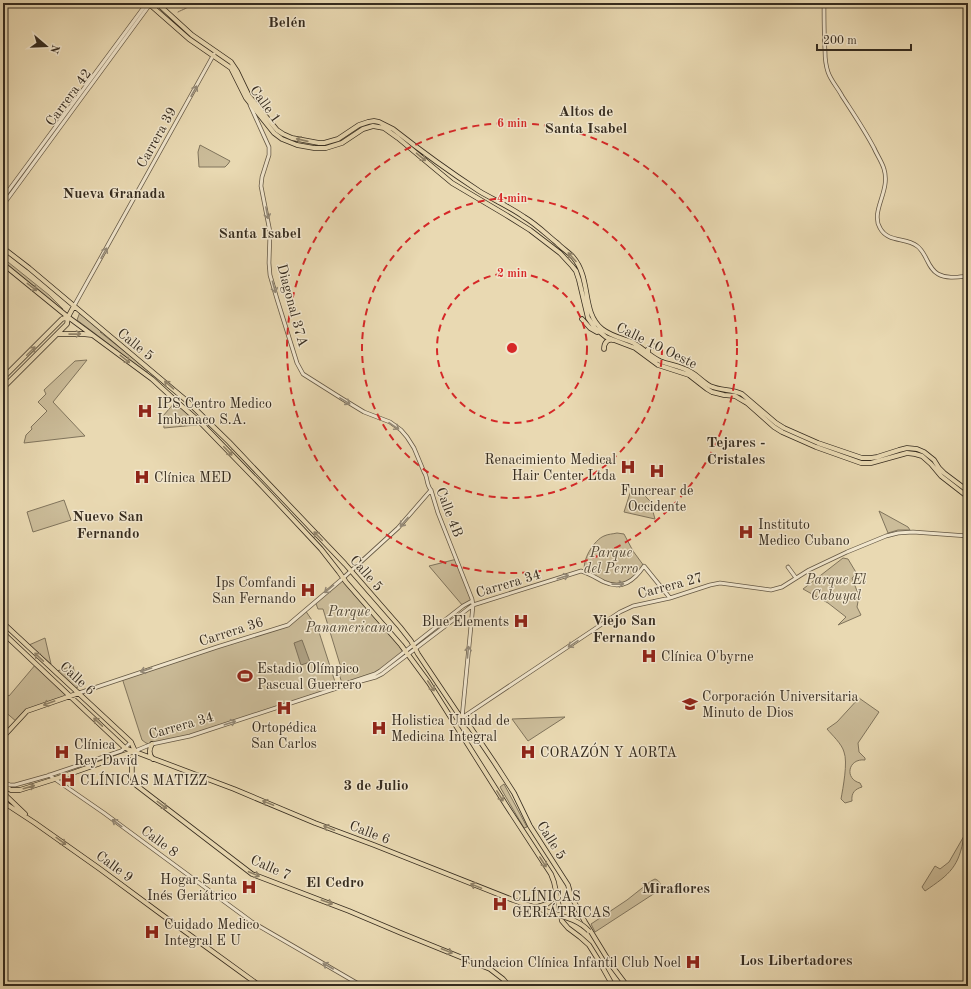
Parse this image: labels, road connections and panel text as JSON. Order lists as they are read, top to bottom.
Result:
{
  "streets": {
    "main road": [
      "Calle 1",
      "Carrera 39",
      "Calle 5",
      "Calle 10 Oeste",
      "Carrera 34",
      "Carrera 36",
      "Calle 6",
      "Calle 9",
      "Calle 7"
    ],
    "street": [
      "Carrera 42",
      "Diagonal 37A",
      "Calle 4B",
      "Carrera 27",
      "Calle 8"
    ]
  },
  "crossings": [
    ["Carrera 42", "Calle 1"],
    ["Calle 1", "Carrera 39"],
    ["Calle 1", "Diagonal 37A"],
    ["Calle 1", "Calle 10 Oeste"],
    ["Carrera 39", "Calle 5"],
    ["Diagonal 37A", "Calle 4B"],
    ["Calle 5", "Calle 4B"],
    ["Calle 5", "Carrera 34"],
    ["Calle 5", "Carrera 27"],
    ["Calle 5", "Carrera 36"],
    ["Calle 5", "Calle 6"],
    ["Calle 4B", "Carrera 34"],
    ["Calle 4B", "Carrera 27"],
    ["Calle 4B", "Carrera 36"],
    ["Carrera 34", "Carrera 27"],
    ["Carrera 34", "Calle 6"],
    ["Carrera 34", "Calle 8"],
    ["Carrera 34", "Calle 7"],
    ["Carrera 36", "Calle 6"]
  ],
  "one_way": [
    "Carrera 39",
    "Diagonal 37A",
    "Carrera 34",
    "Carrera 27",
    "Carrera 36",
    "Calle 6",
    "Calle 8",
    "Calle 9",
    "Calle 7"
  ],
  "districts": [
    "Belén",
    "Altos de Santa Isabel",
    "Nueva Granada",
    "Santa Isabel",
    "Tejares - Cristales",
    "Nuevo San Fernando",
    "Viejo San Fernando",
    "3 de Julio",
    "El Cedro",
    "Miraflores",
    "Los Libertadores"
  ],
  "parks": ["Parque del Perro", "Parque El Cabuyal", "Parque Panamericano"],
  "places": {
    "hospital": [
      "IPS Centro Medico Imbanaco S.A.",
      "Renacimiento Medical Hair Center Ltda",
      "Funcrear de Occidente",
      "Clínica MED",
      "Instituto Medico Cubano",
      "Ips Comfandi San Fernando",
      "Blue Elements",
      "Clínica O'byrne",
      "Ortopédica San Carlos",
      "Holistica Unidad de Medicina Integral",
      "Clínica Rey David",
      "CORAZÓN Y AORTA",
      "CLÍNICAS MATIZZ",
      "Hogar Santa Inés Geriátrico",
      "CLÍNICAS GERIÁTRICAS",
      "Cuidado Medico Integral E U",
      "Fundacion Clínica Infantil Club Noel"
    ],
    "sports": ["Estadio Olímpico Pascual Guerrero"],
    "school or university": ["Corporación Universitaria Minuto de Dios"]
  },
  "scale_bar": "200 m",
  "north": "right",
  "rings": ["6 min", "4 min", "2 min"]
}
